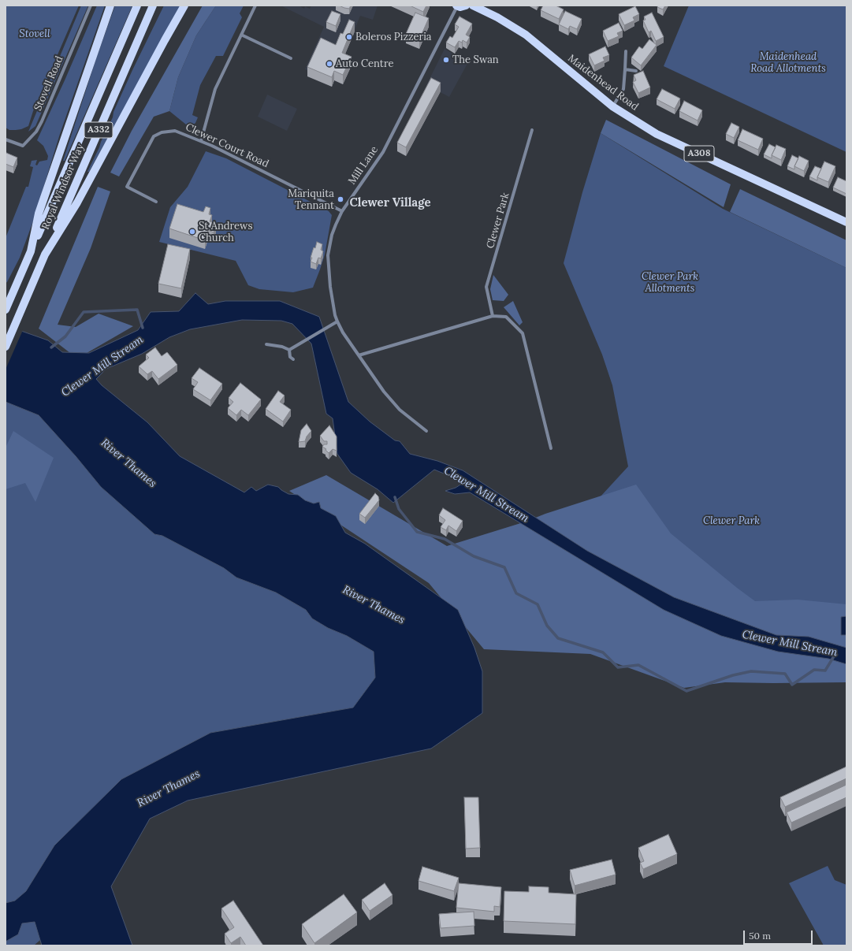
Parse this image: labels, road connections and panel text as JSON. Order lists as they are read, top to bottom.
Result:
{
  "streets": {
    "main road": [
      "Maidenhead Road",
      "A332",
      "A308",
      "Royal Windsor Way"
    ],
    "street": [
      "Stovell Road",
      "Clewer Court Road",
      "Mill Lane",
      "Clewer Park"
    ]
  },
  "crossings": [
    ["A332", "Royal Windsor Way"],
    ["Clewer Court Road", "Mill Lane"]
  ],
  "districts": ["Clewer Village"],
  "water": ["Clewer Mill Stream", "River Thames"],
  "parks": [
    "Stovell",
    "Maidenhead Road Allotments",
    "Clewer Park Allotments",
    "Clewer Park"
  ],
  "places": [
    "Boleros Pizzeria",
    "The Swan",
    "Auto Centre",
    "Mariquita Tennant",
    "St Andrews Church"
  ],
  "scale_bar": "50 m"
}
